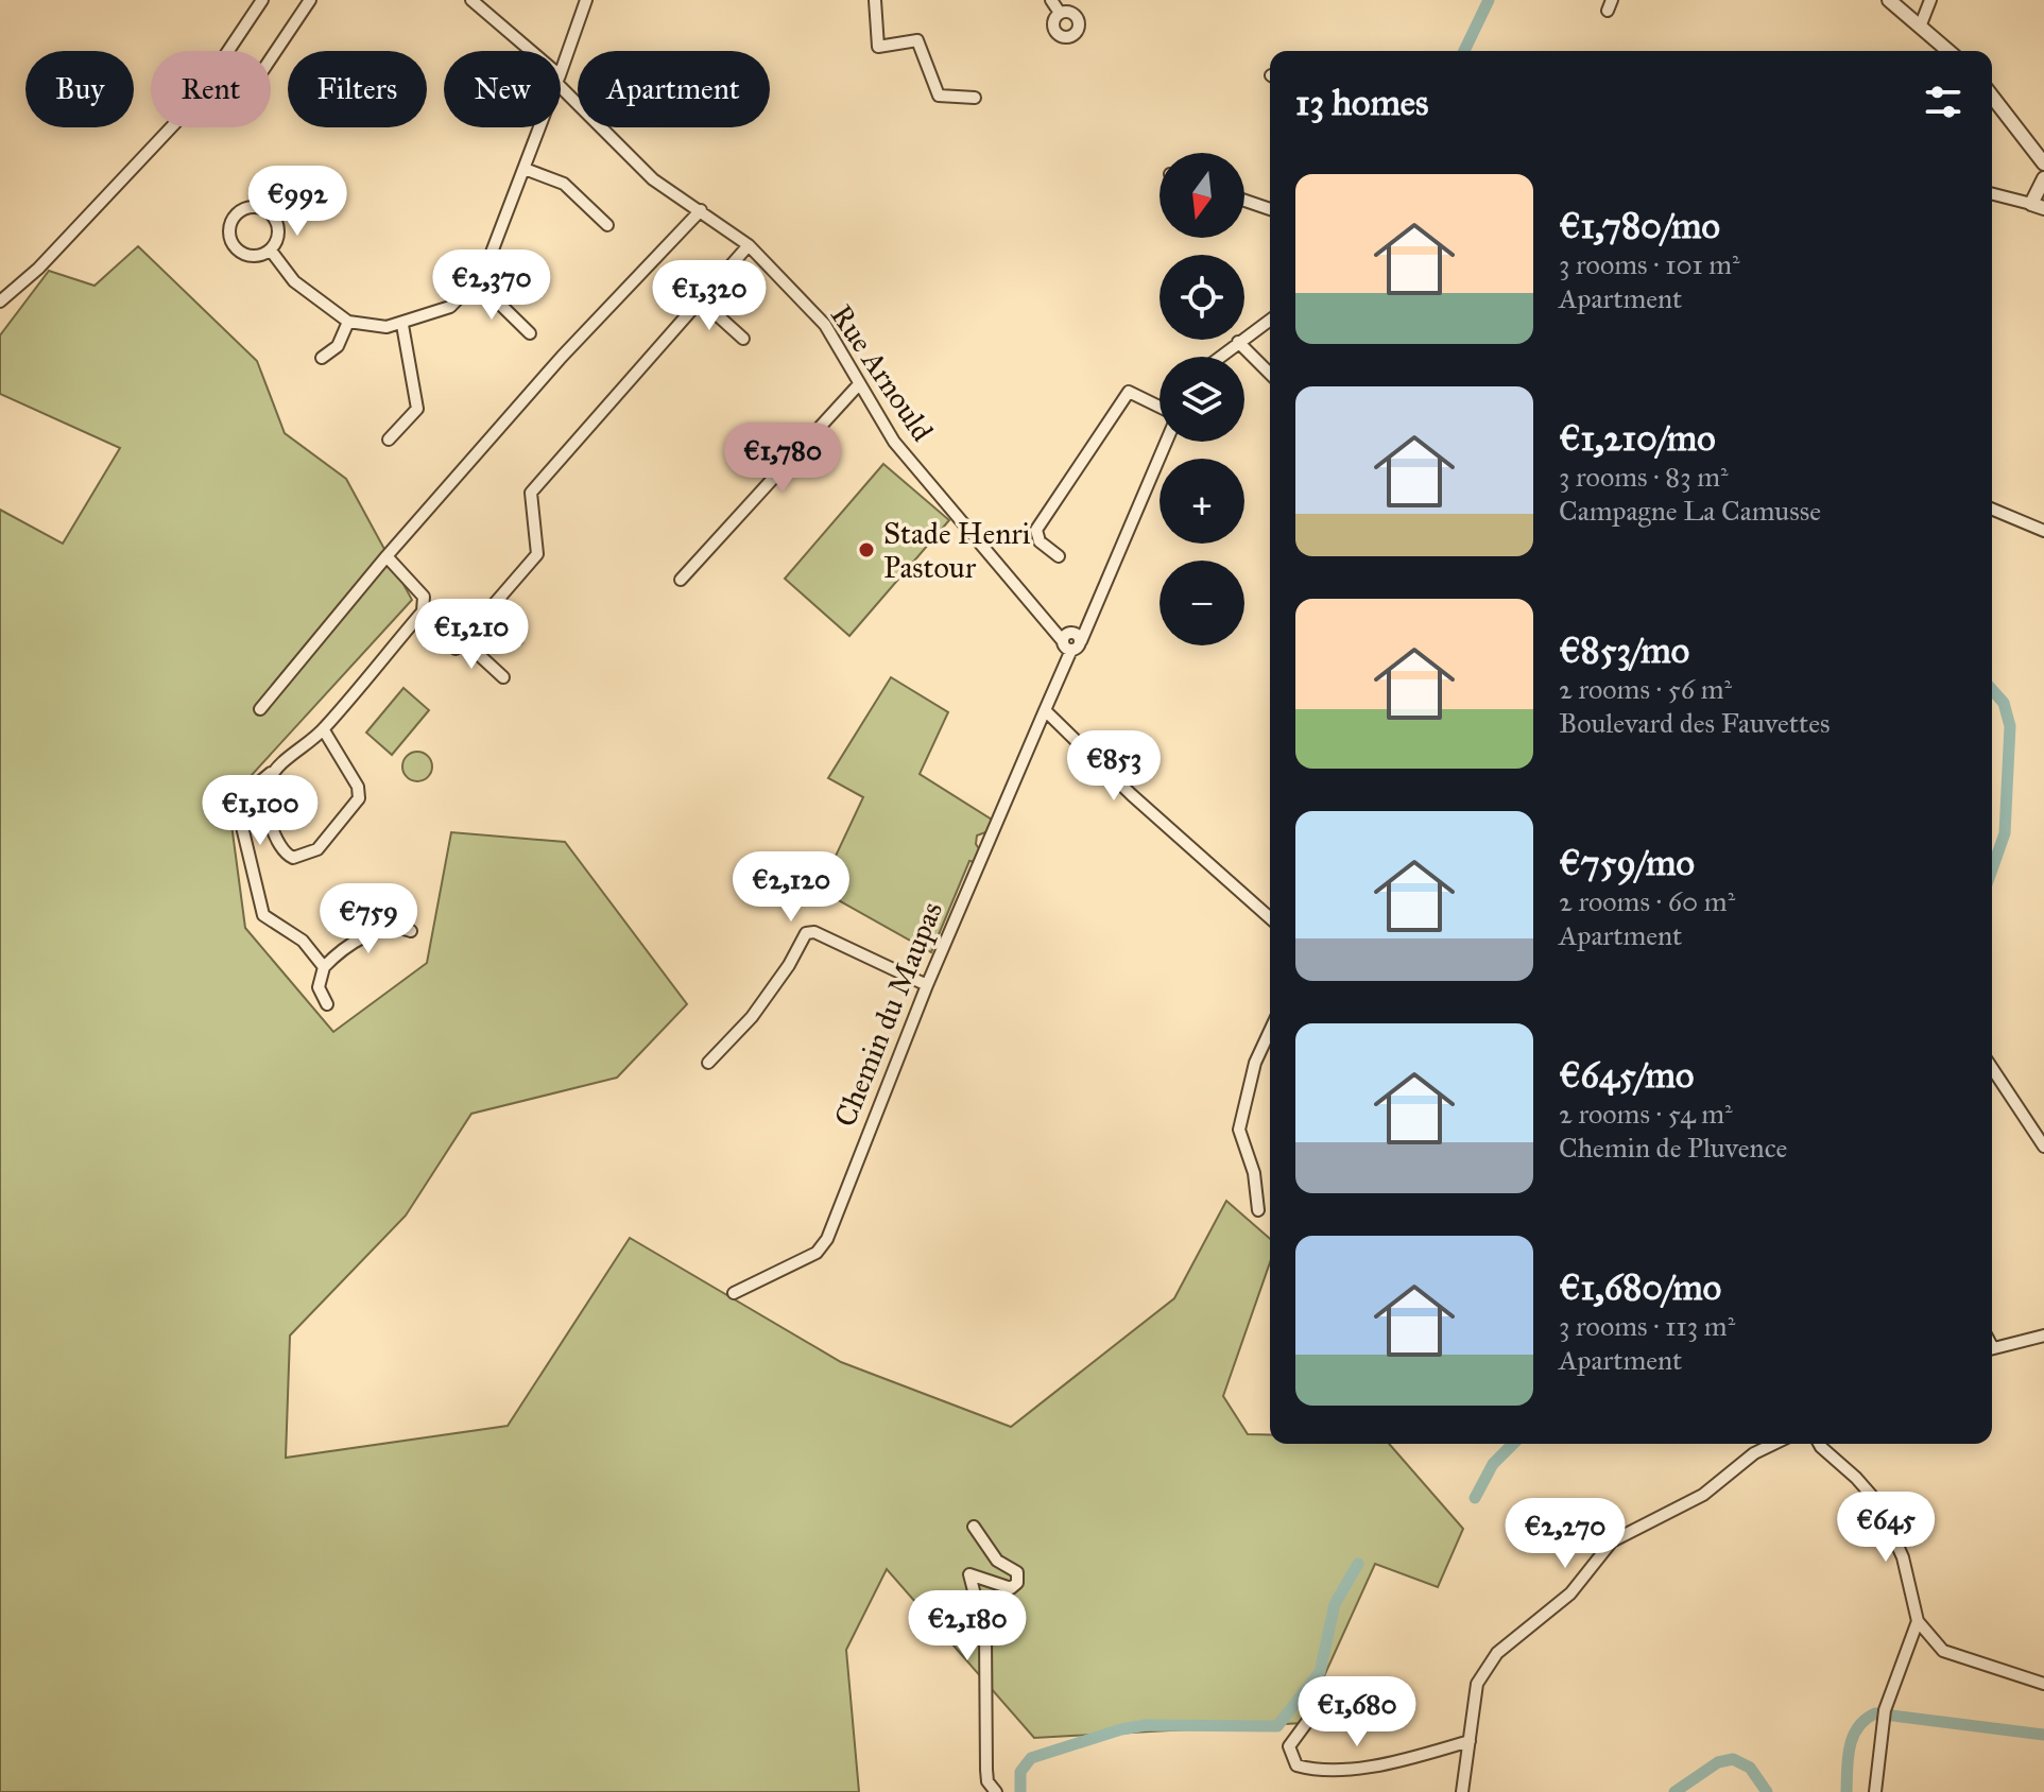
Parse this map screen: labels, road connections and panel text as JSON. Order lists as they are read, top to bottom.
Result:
{
  "streets": {
    "street": ["Rue Arnould", "Chemin du Maupas"]
  },
  "crossings": [
    ["Rue Arnould", "Chemin du Maupas"]
  ],
  "places": ["Stade Henri Pastour"],
  "north": "bottom",
  "page": {
    "chip": [
      "Buy",
      "Rent",
      "Filters",
      "New",
      "Apartment"
    ],
    "heading": "13 homes",
    "map_buttons": ["+", "−"],
    "list": [
      {
        "name": "€1,780/mo",
        "note": "3 rooms · 101 m² · Apartment"
      },
      {
        "name": "€1,210/mo",
        "note": "3 rooms · 83 m² · Campagne La Camusse"
      },
      {
        "name": "€853/mo",
        "note": "2 rooms · 56 m² · Boulevard des Fauvettes"
      },
      {
        "name": "€759/mo",
        "note": "2 rooms · 60 m² · Apartment"
      },
      {
        "name": "€645/mo",
        "note": "2 rooms · 54 m² · Chemin de Pluvence"
      },
      {
        "name": "€1,680/mo",
        "note": "3 rooms · 113 m² · Apartment"
      }
    ],
    "price": [
      "€992",
      "€2,370",
      "€1,320",
      "€1,780",
      "€1,210",
      "€853",
      "€1,100",
      "€2,120",
      "€759",
      "€645",
      "€2,270",
      "€2,180",
      "€1,680"
    ]
  }
}
